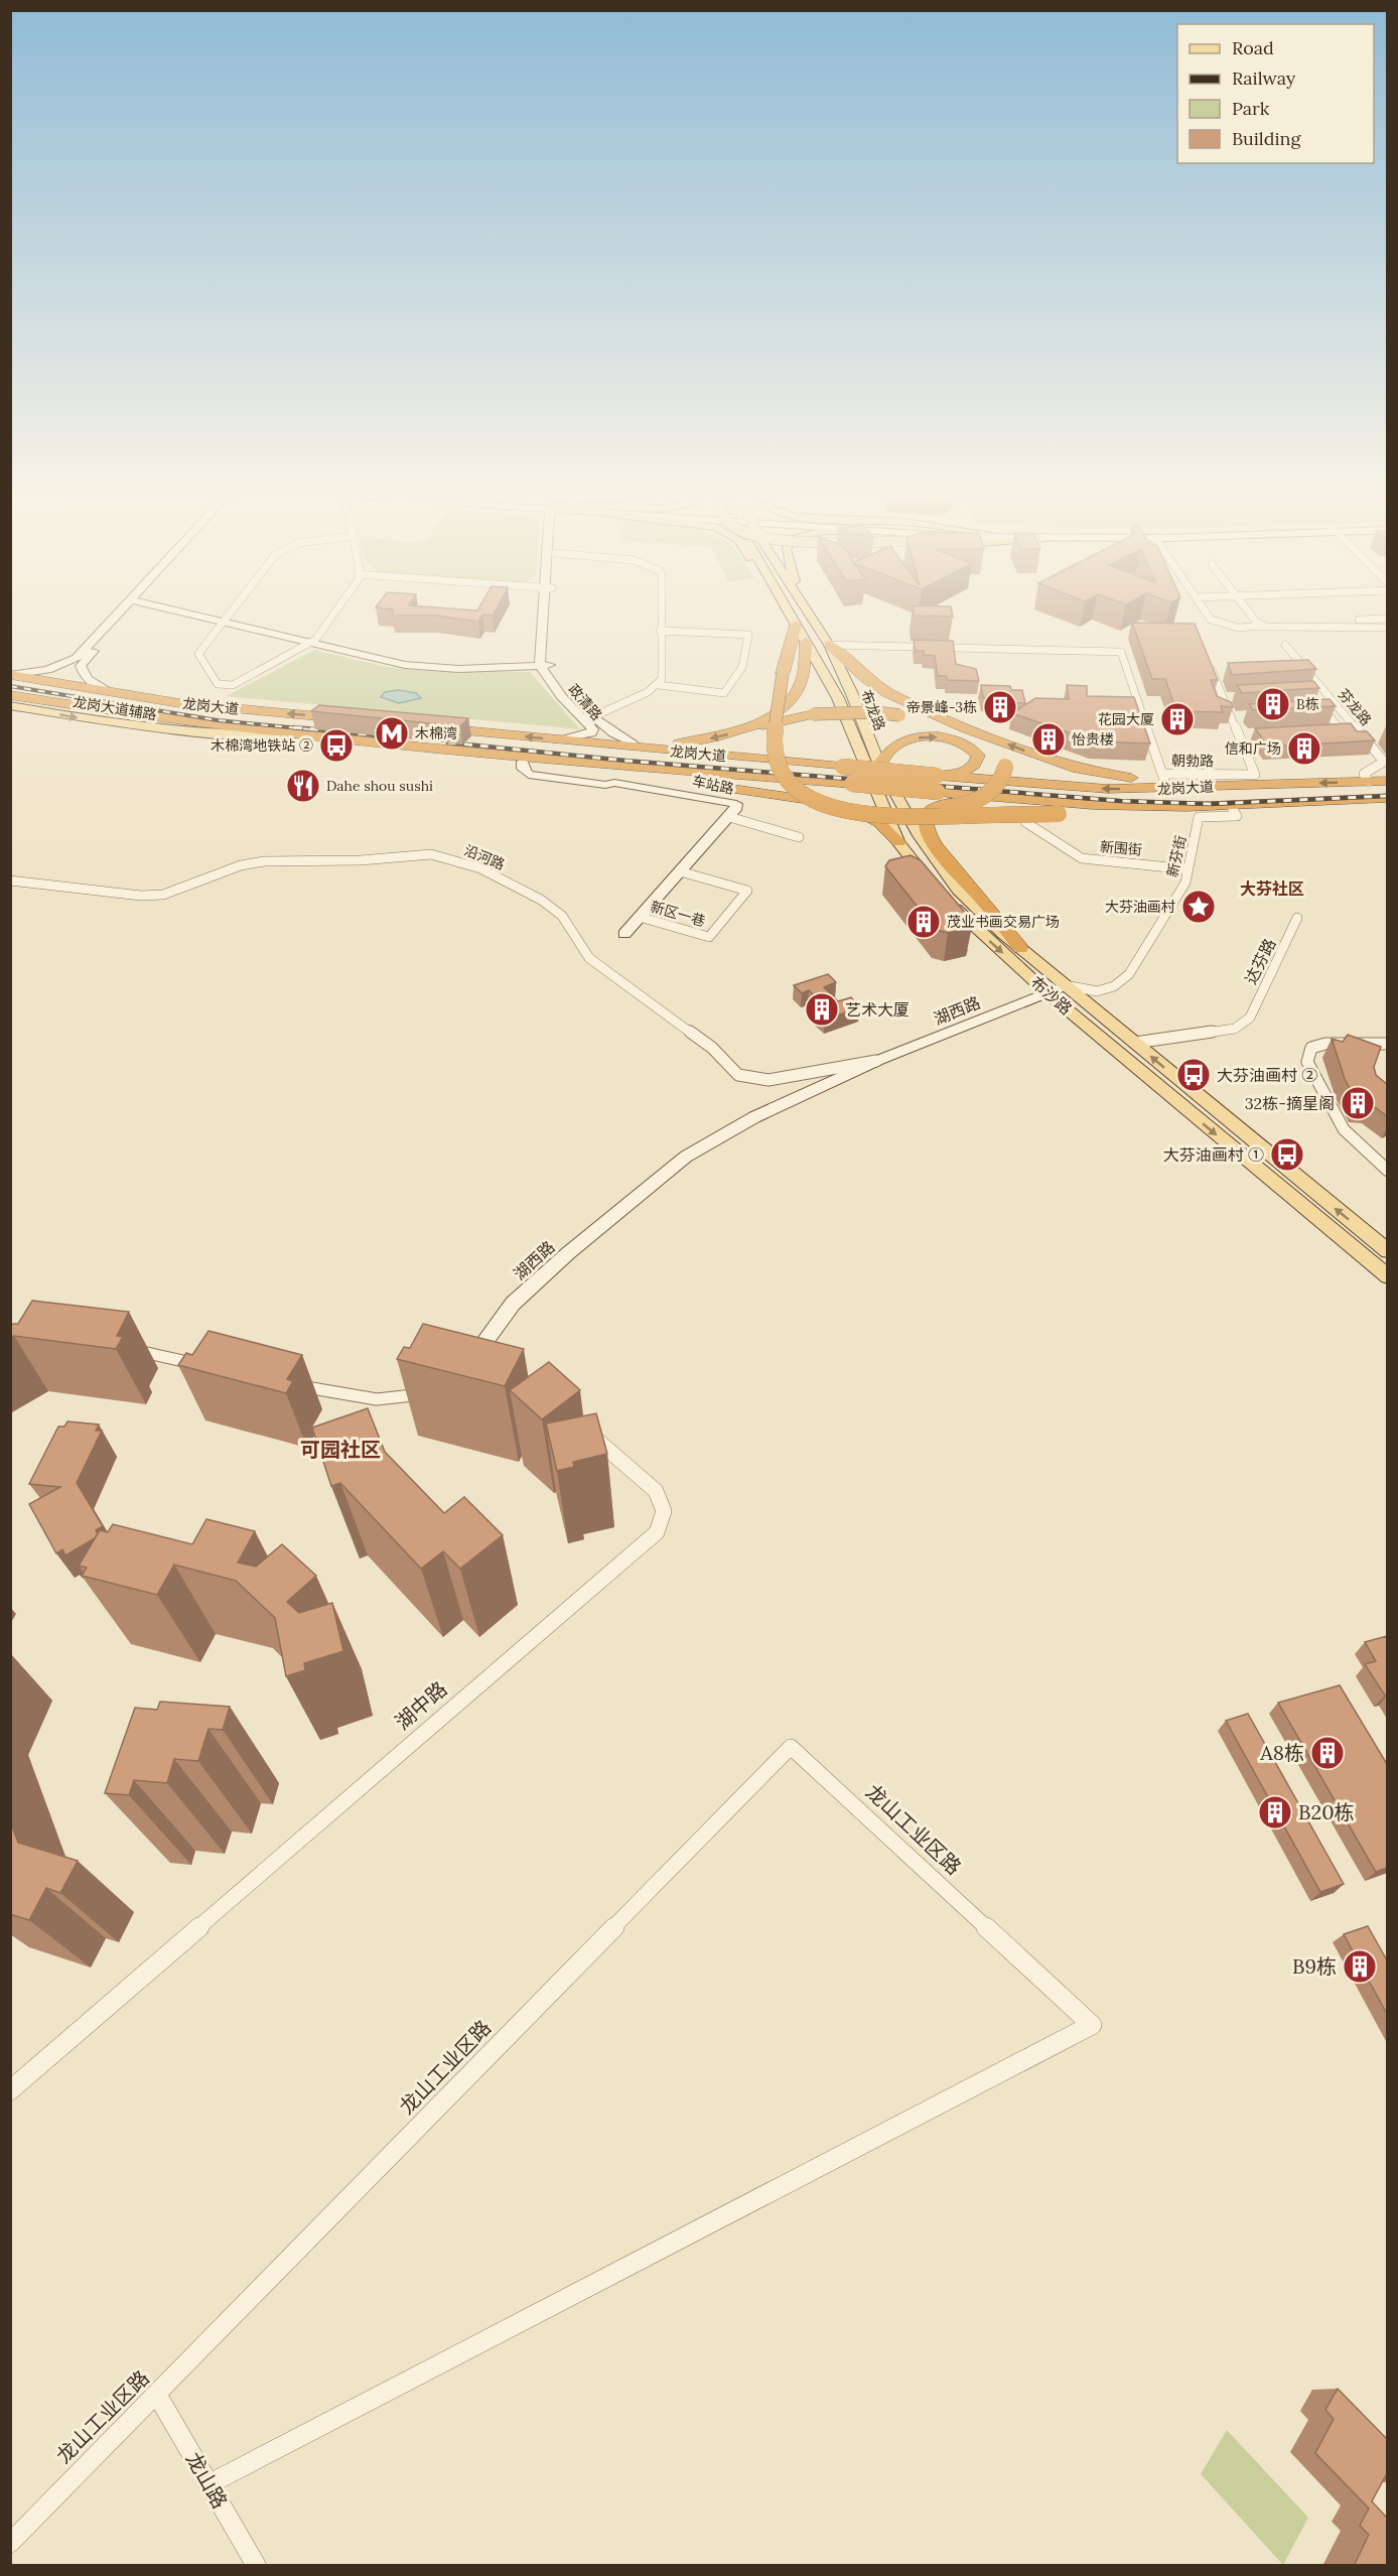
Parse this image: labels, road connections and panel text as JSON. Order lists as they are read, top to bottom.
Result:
{
  "streets": {
    "highway": ["龙岗大道"],
    "main road": [
      "政清路",
      "龙岗大道辅路",
      "布龙路",
      "车站路",
      "布沙路",
      "湖西路"
    ],
    "street": [
      "芬龙路",
      "朝勃路",
      "新围街",
      "新芬街",
      "沿河路",
      "新区一巷",
      "达芬路",
      "湖中路",
      "龙山工业区路",
      "龙山路"
    ]
  },
  "crossings": [
    ["政清路", "龙岗大道"],
    ["龙岗大道", "芬龙路"],
    ["龙岗大道", "龙岗大道辅路"],
    ["龙岗大道", "新芬街"],
    ["布龙路", "布沙路"],
    ["车站路", "新区一巷"],
    ["新围街", "新芬街"],
    ["新芬街", "布沙路"],
    ["新芬街", "湖西路"],
    ["沿河路", "湖西路"],
    ["达芬路", "布沙路"],
    ["布沙路", "湖西路"],
    ["龙山工业区路", "龙山路"]
  ],
  "districts": ["大芬社区", "可园社区"],
  "places": {
    "building": [
      "B栋",
      "帝景峰-3栋",
      "花园大厦",
      "怡贵楼",
      "信和广场",
      "茂业书画交易广场",
      "艺术大厦",
      "32栋-摘星阁",
      "A8栋",
      "B20栋",
      "B9栋"
    ],
    "metro station": ["木棉湾"],
    "bus stop": ["木棉湾地铁站 ②", "大芬油画村 ②", "大芬油画村 ①"],
    "restaurant": ["Dahe shou sushi"],
    "place": ["大芬油画村"]
  },
  "legend": [
    "Road",
    "Railway",
    "Park",
    "Building"
  ]
}
